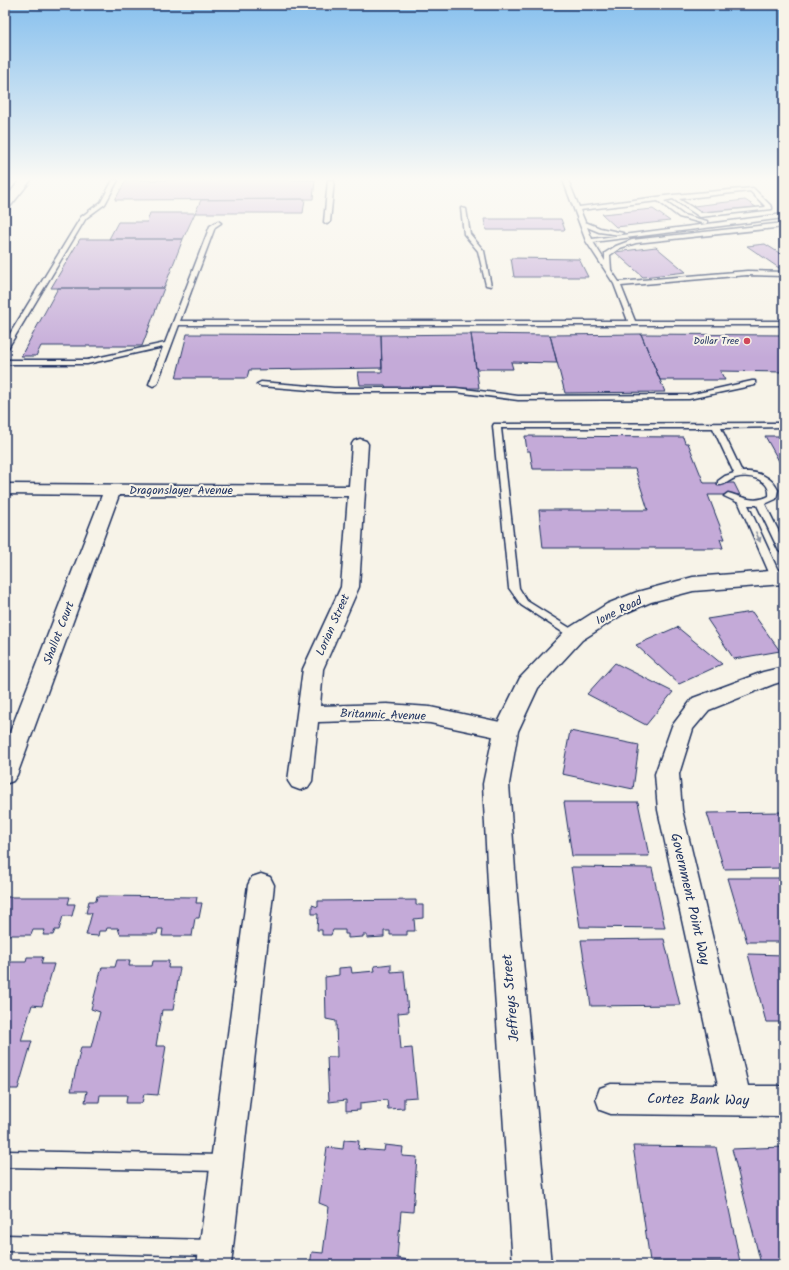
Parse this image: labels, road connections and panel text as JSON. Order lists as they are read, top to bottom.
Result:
{
  "streets": {
    "street": [
      "Dragonslayer Avenue",
      "Ione Road",
      "Lorian Street",
      "Shallot Court",
      "Britannic Avenue",
      "Government Point Way",
      "Jeffreys Street",
      "Cortez Bank Way"
    ]
  },
  "crossings": [
    ["Dragonslayer Avenue", "Lorian Street"],
    ["Dragonslayer Avenue", "Shallot Court"],
    ["Ione Road", "Britannic Avenue"],
    ["Ione Road", "Jeffreys Street"],
    ["Lorian Street", "Britannic Avenue"],
    ["Britannic Avenue", "Jeffreys Street"],
    ["Government Point Way", "Cortez Bank Way"]
  ],
  "places": ["Dollar Tree"]
}
